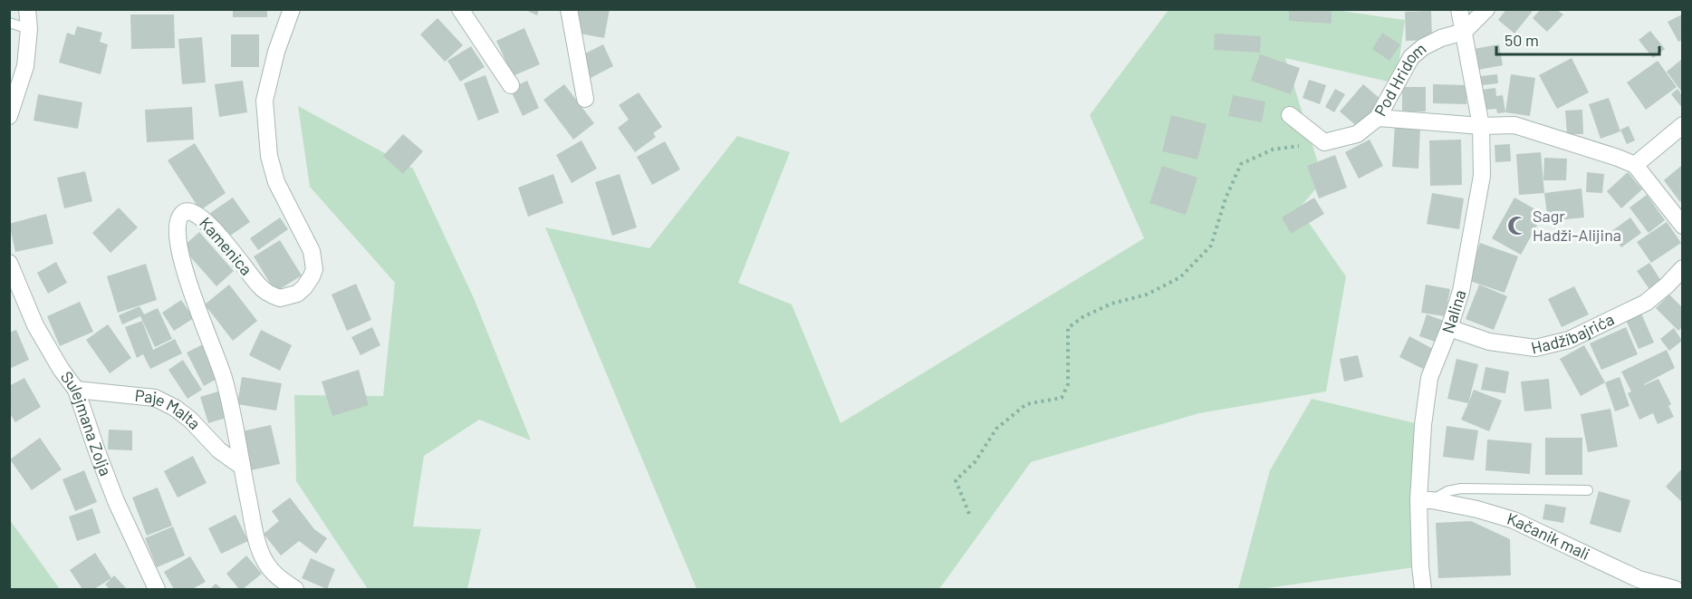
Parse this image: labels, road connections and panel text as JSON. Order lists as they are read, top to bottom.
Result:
{
  "streets": {
    "street": [
      "Pod Hridom",
      "Kamenica",
      "Nalina",
      "Hadžibajrića",
      "Paje Malta",
      "Sulejmana Zolja",
      "Kačanik mali"
    ]
  },
  "crossings": [
    ["Pod Hridom", "Nalina"],
    ["Kamenica", "Paje Malta"],
    ["Nalina", "Hadžibajrića"],
    ["Nalina", "Kačanik mali"],
    ["Paje Malta", "Sulejmana Zolja"]
  ],
  "places": {
    "mosque": ["Sagr Hadži-Alijina"]
  },
  "scale_bar": "50 m"
}
